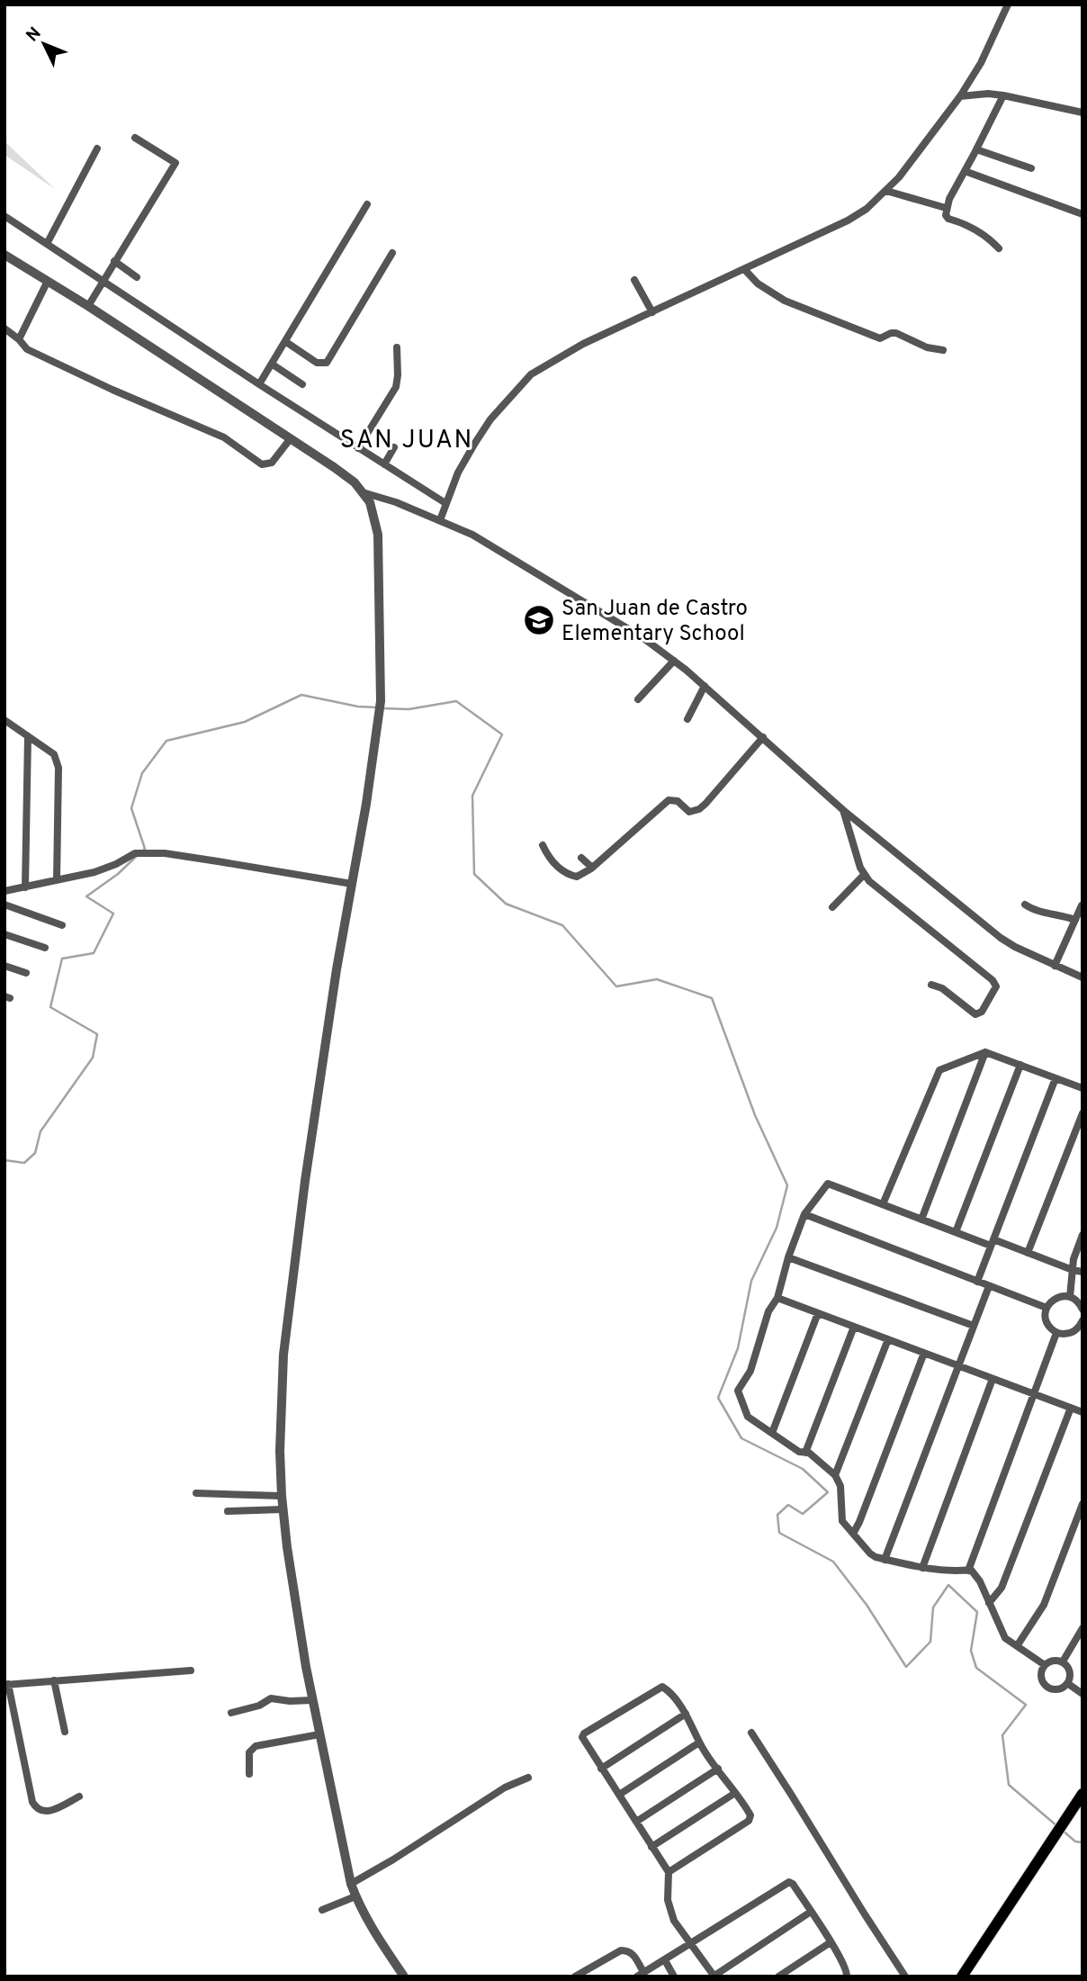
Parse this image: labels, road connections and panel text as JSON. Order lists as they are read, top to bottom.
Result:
{
  "districts": ["SAN JUAN"],
  "places": {
    "school or university": ["San Juan de Castro Elementary School"]
  },
  "north": "top left"
}
